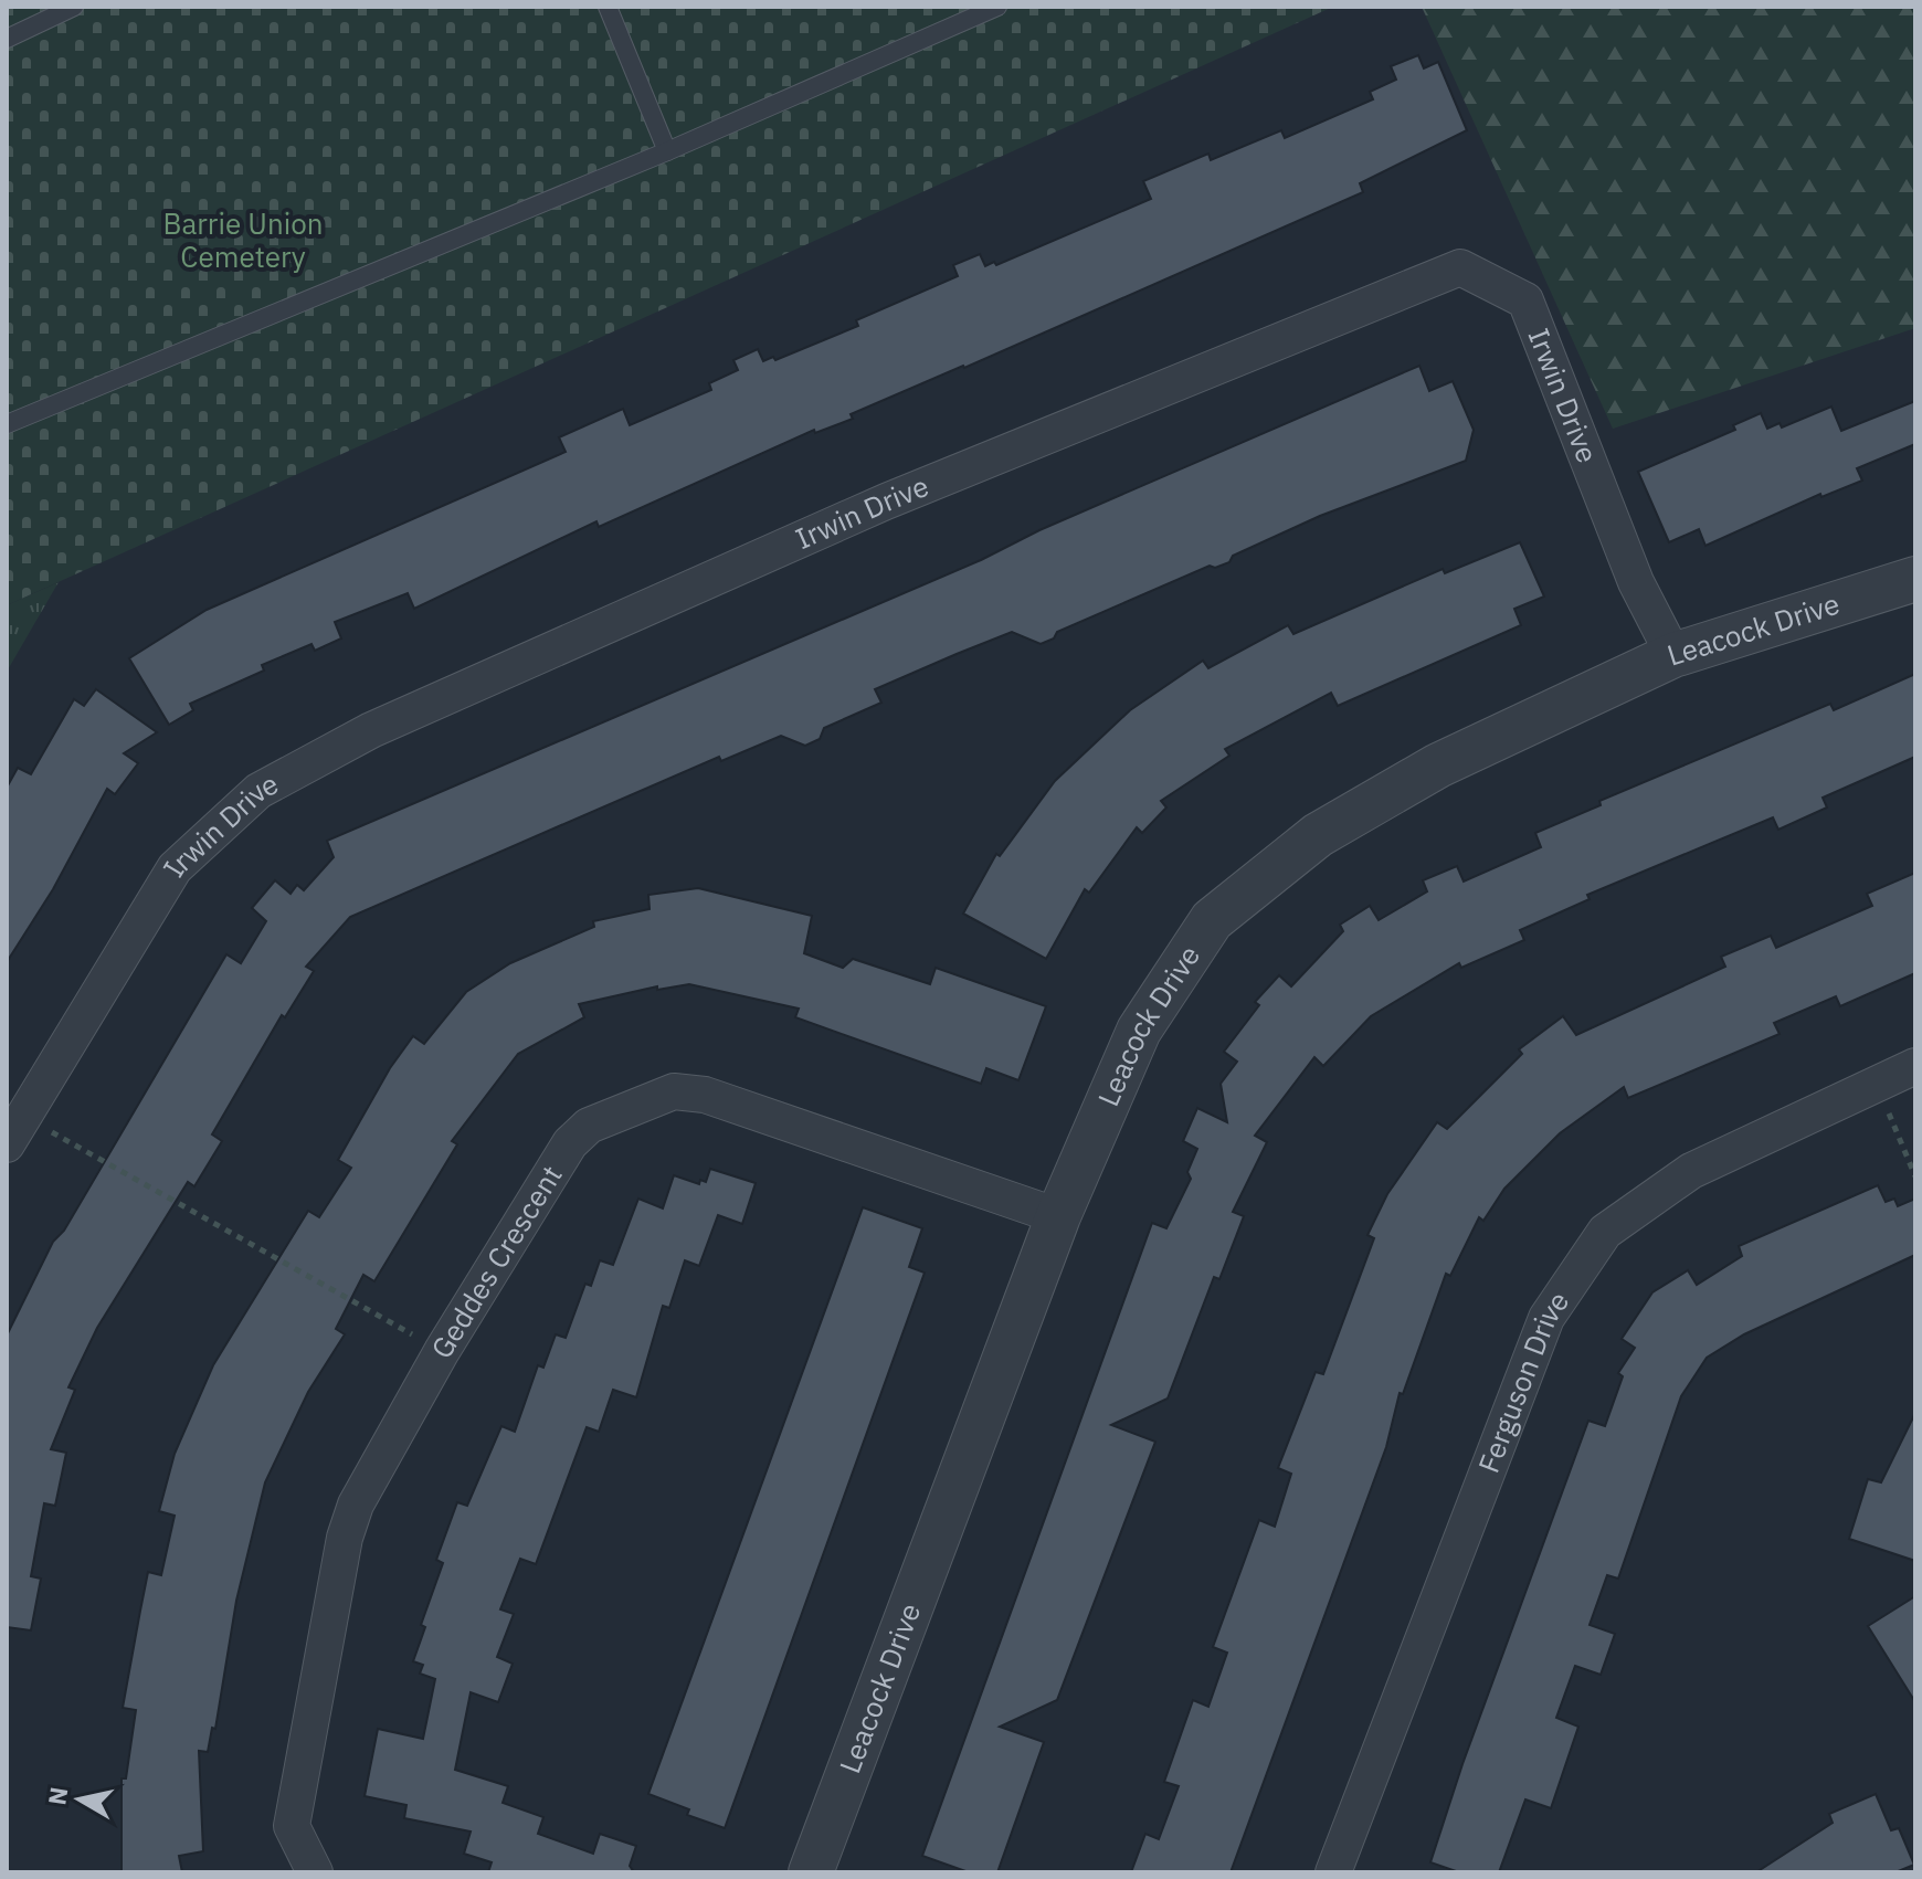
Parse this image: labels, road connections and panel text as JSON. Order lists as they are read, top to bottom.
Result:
{
  "streets": {
    "street": [
      "Irwin Drive",
      "Leacock Drive",
      "Geddes Crescent",
      "Ferguson Drive"
    ]
  },
  "crossings": [
    ["Irwin Drive", "Leacock Drive"],
    ["Leacock Drive", "Geddes Crescent"]
  ],
  "parks": ["Barrie Union Cemetery"],
  "north": "left"
}
